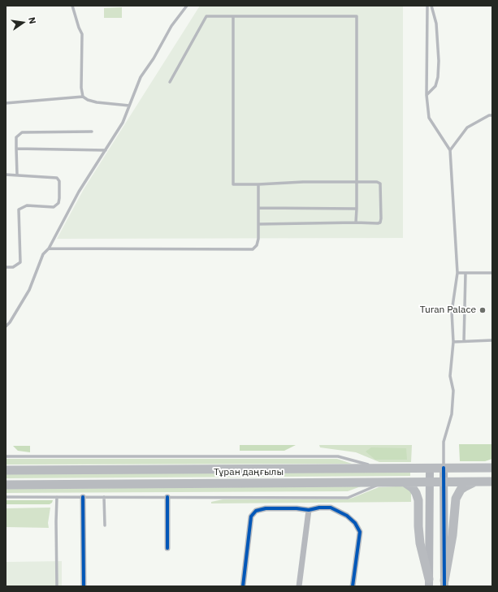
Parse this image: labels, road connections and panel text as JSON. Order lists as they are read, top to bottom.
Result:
{
  "streets": {
    "main road": ["Тұран даңғылы"]
  },
  "places": ["Turan Palace"],
  "north": "right"
}
